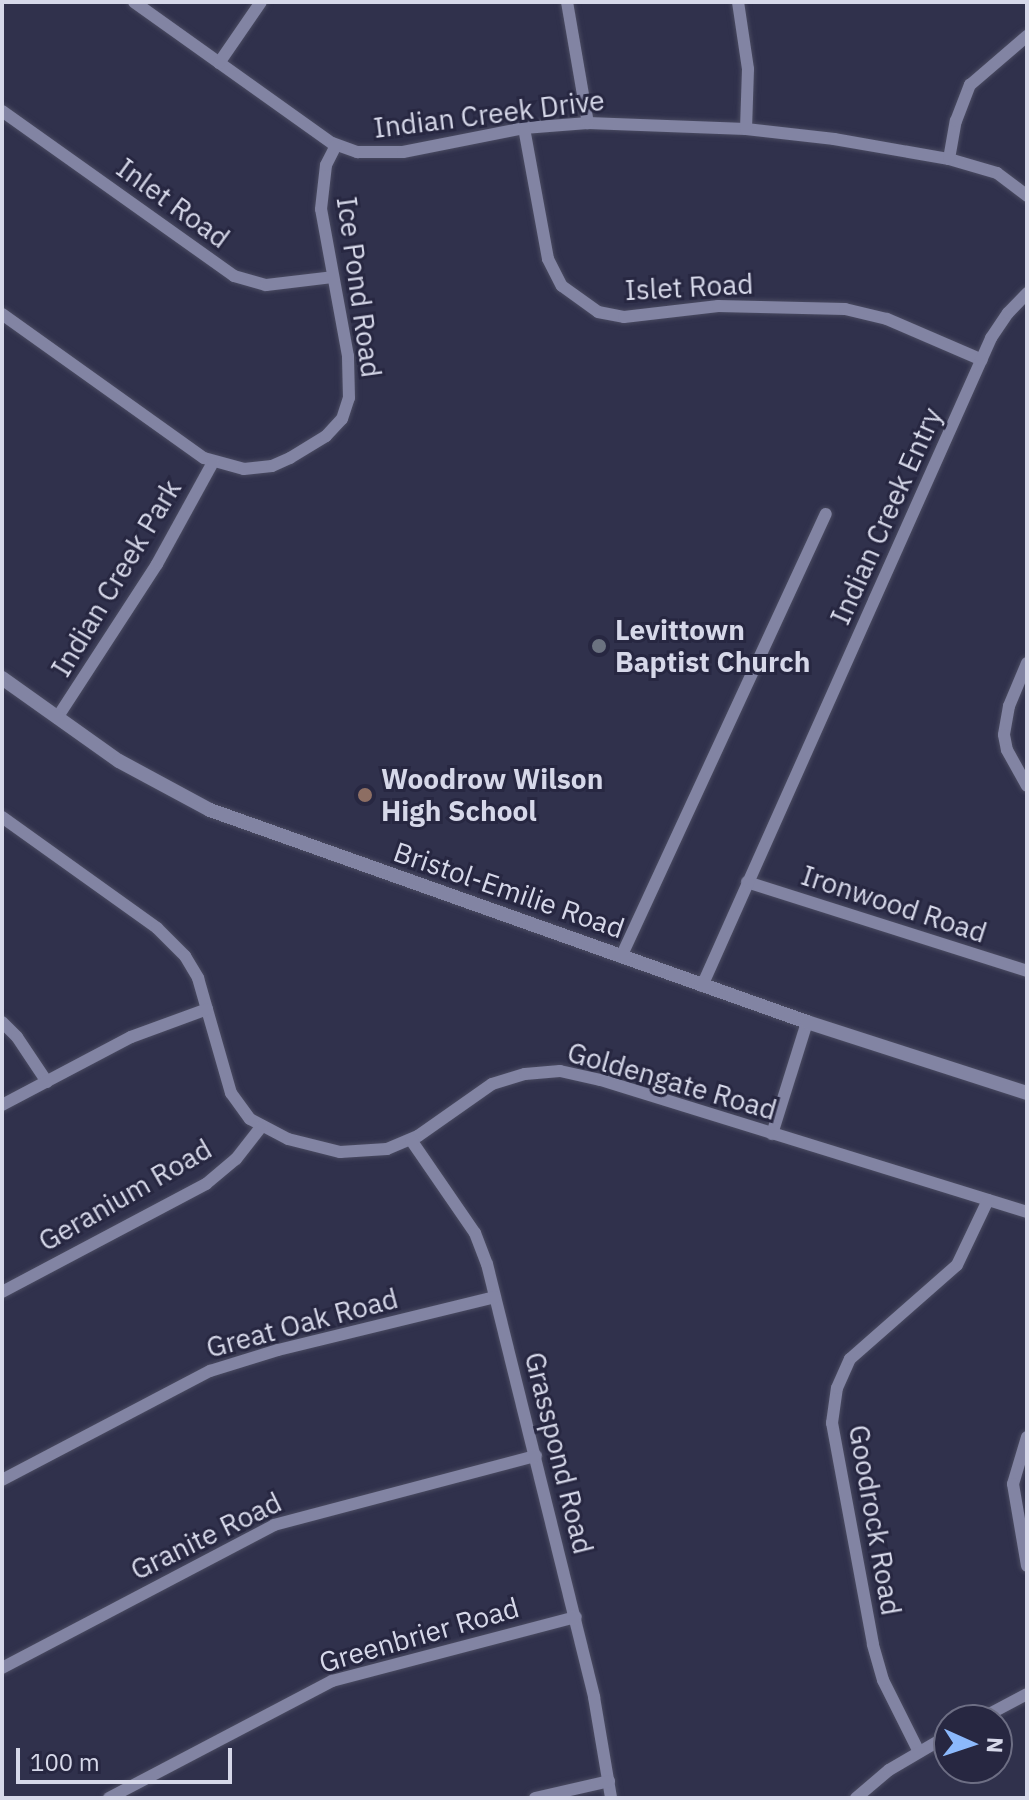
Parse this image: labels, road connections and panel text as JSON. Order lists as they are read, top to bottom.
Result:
{
  "streets": {
    "street": [
      "Indian Creek Drive",
      "Inlet Road",
      "Ice Pond Road",
      "Islet Road",
      "Indian Creek Entry",
      "Indian Creek Park",
      "Bristol-Emilie Road",
      "Ironwood Road",
      "Goldengate Road",
      "Geranium Road",
      "Great Oak Road",
      "Grasspond Road",
      "Goodrock Road",
      "Granite Road",
      "Greenbrier Road"
    ]
  },
  "crossings": [
    ["Indian Creek Drive", "Ice Pond Road"],
    ["Indian Creek Drive", "Islet Road"],
    ["Inlet Road", "Ice Pond Road"],
    ["Ice Pond Road", "Indian Creek Park"],
    ["Islet Road", "Indian Creek Entry"],
    ["Indian Creek Entry", "Bristol-Emilie Road"],
    ["Indian Creek Entry", "Ironwood Road"],
    ["Indian Creek Park", "Bristol-Emilie Road"],
    ["Goldengate Road", "Geranium Road"],
    ["Goldengate Road", "Grasspond Road"],
    ["Goldengate Road", "Goodrock Road"],
    ["Great Oak Road", "Grasspond Road"],
    ["Grasspond Road", "Granite Road"],
    ["Grasspond Road", "Greenbrier Road"]
  ],
  "places": ["Levittown Baptist Church", "Woodrow Wilson High School"],
  "scale_bar": "100 m",
  "north": "right"
}
